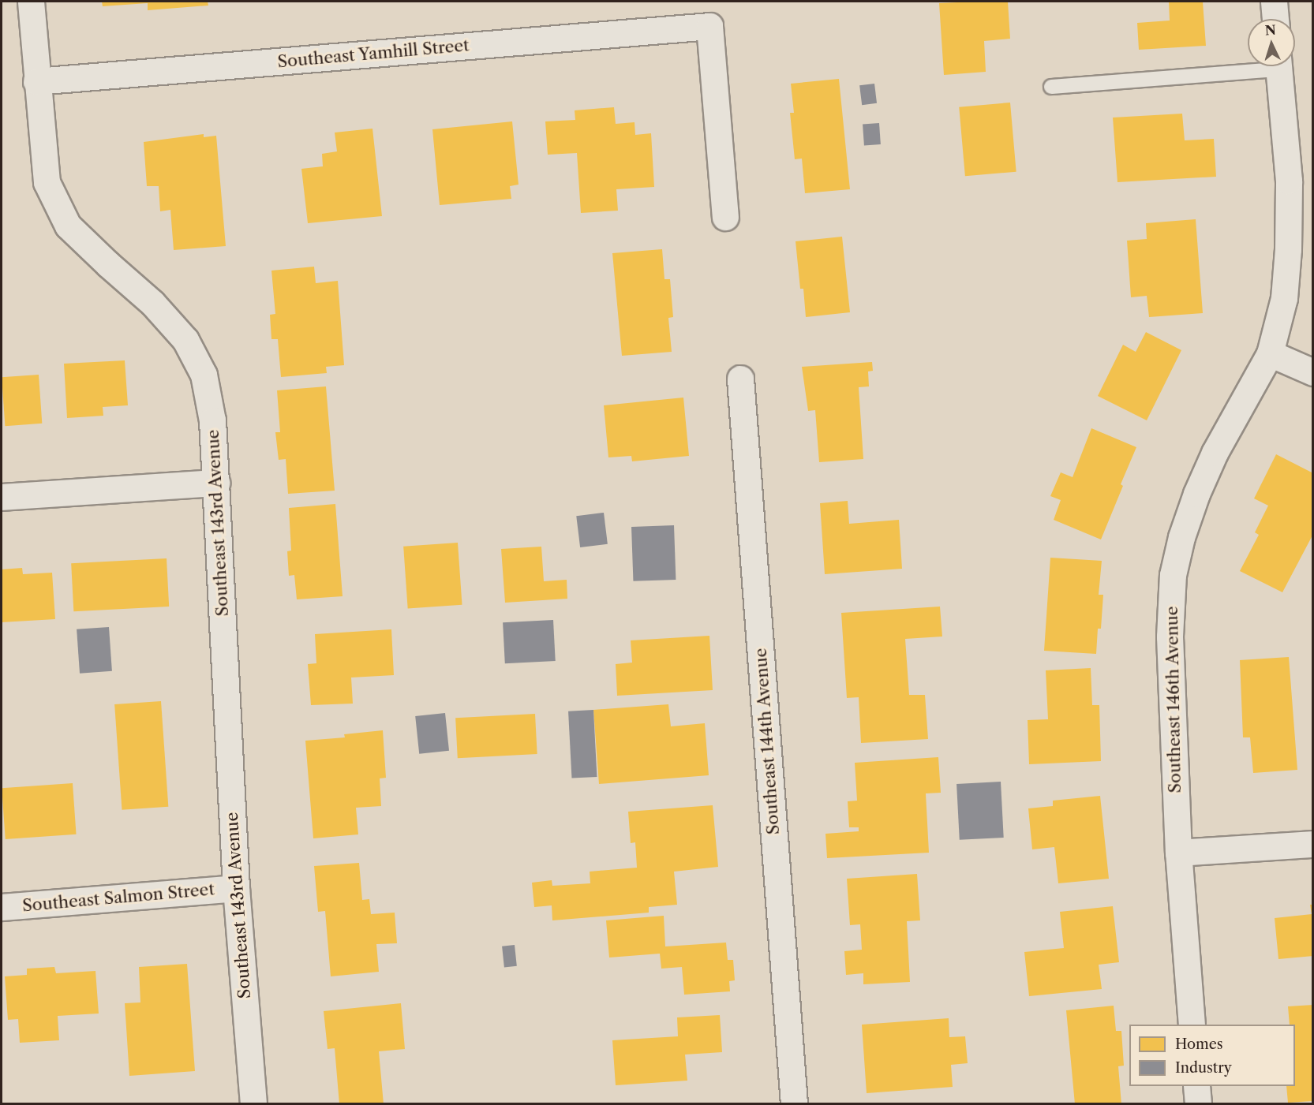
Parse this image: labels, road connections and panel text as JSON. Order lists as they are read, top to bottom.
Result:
{
  "streets": {
    "street": [
      "Southeast Yamhill Street",
      "Southeast 143rd Avenue",
      "Southeast 146th Avenue",
      "Southeast 144th Avenue",
      "Southeast Salmon Street"
    ]
  },
  "crossings": [
    ["Southeast Yamhill Street", "Southeast 143rd Avenue"],
    ["Southeast 143rd Avenue", "Southeast Salmon Street"]
  ],
  "legend": ["Homes", "Industry"],
  "north": "top"
}
